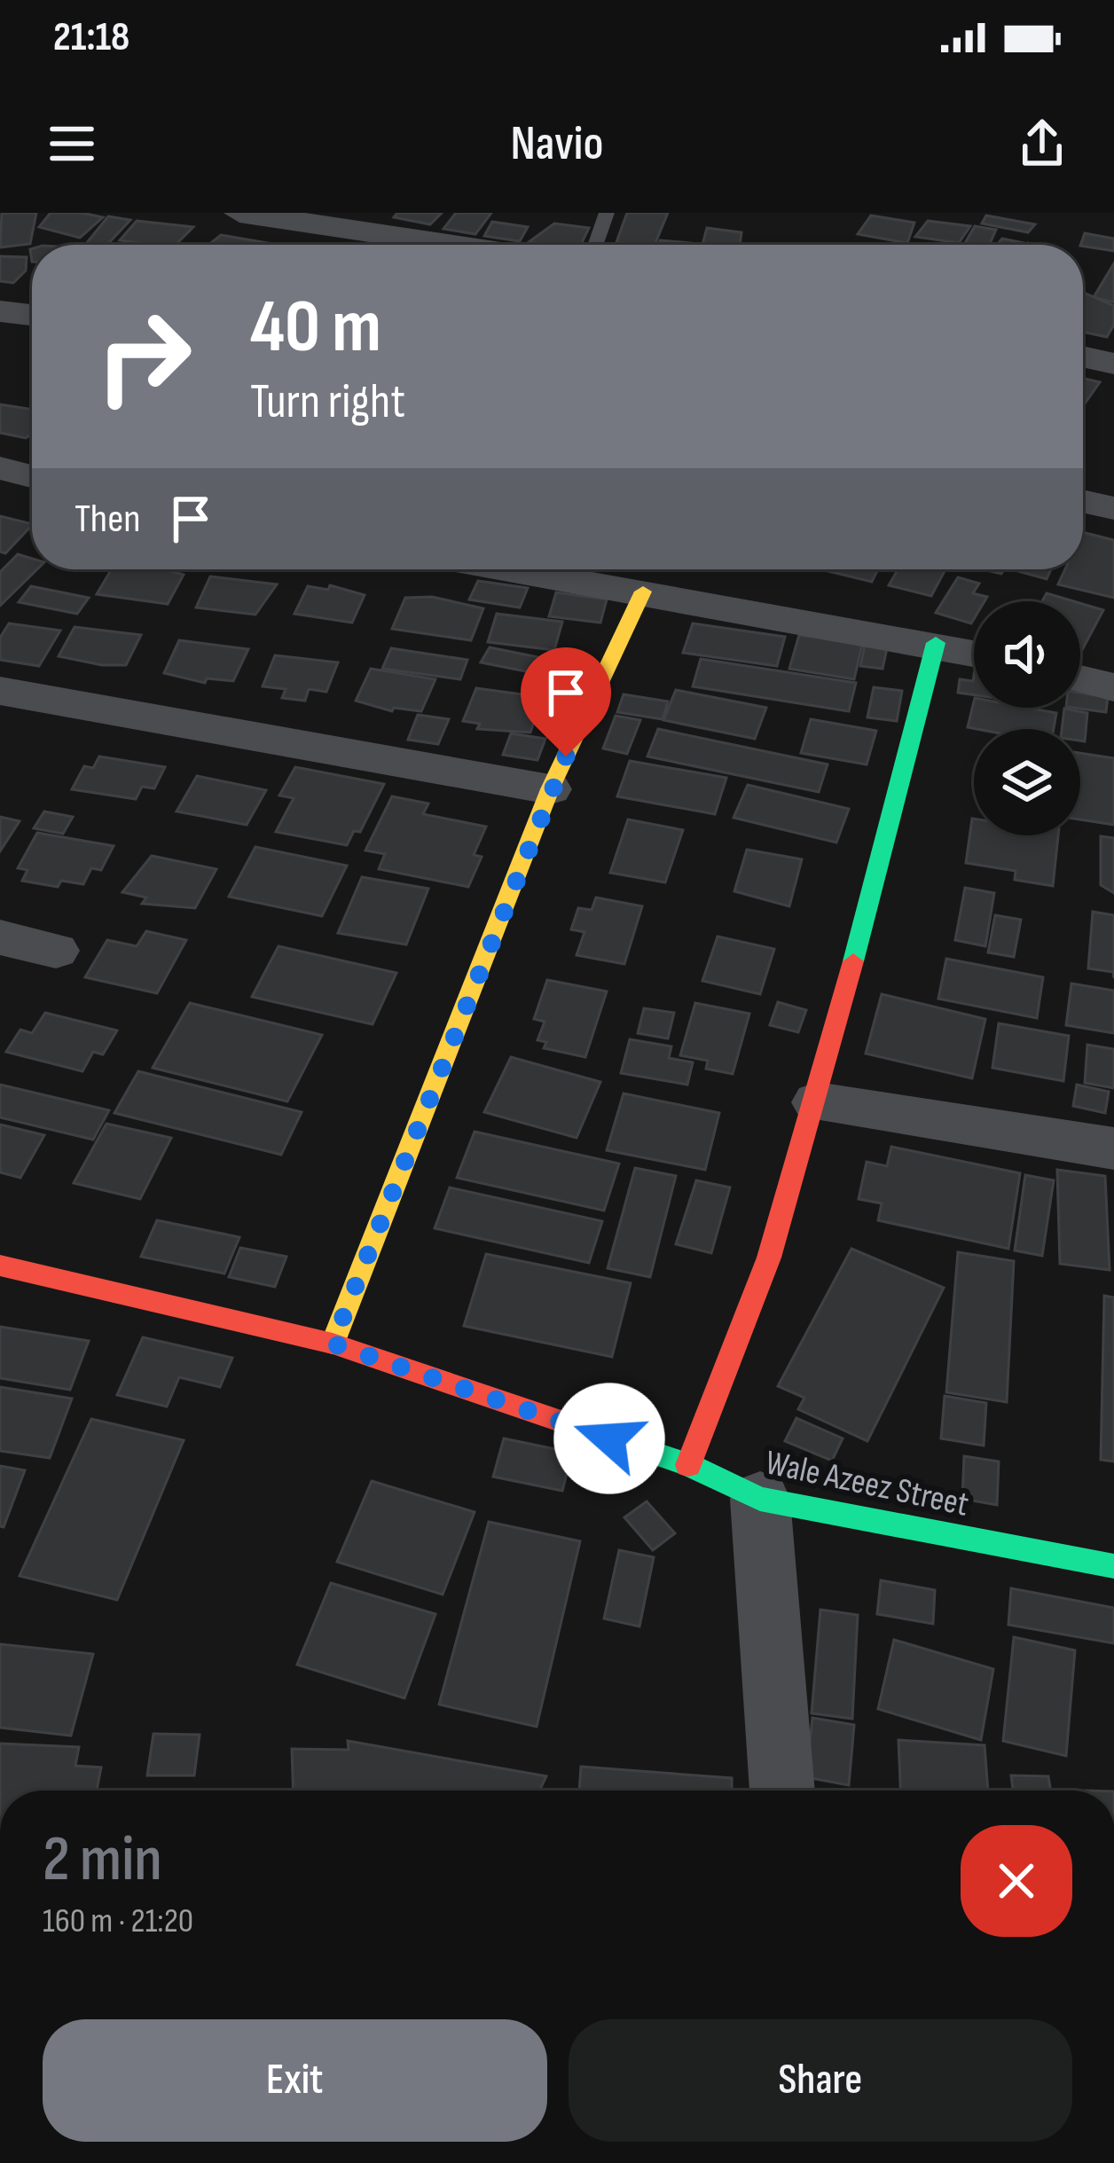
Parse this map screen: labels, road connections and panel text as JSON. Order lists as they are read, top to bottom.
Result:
{
  "streets": {
    "street": ["Wale Azeez Street"]
  },
  "page": {
    "status": "21:18",
    "header": "Navio",
    "turn": ["40 m", "Turn right"],
    "then": "Then",
    "heading": ["2 min", "160 m · 21:20"],
    "buttons": ["Exit", "Share"]
  }
}
